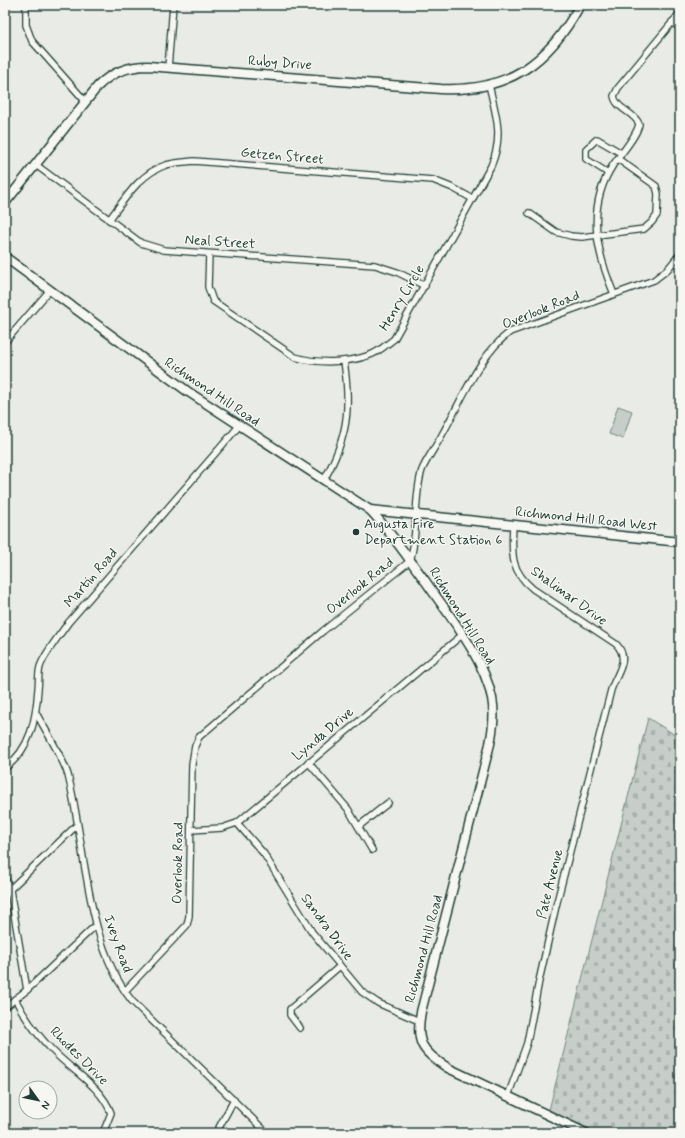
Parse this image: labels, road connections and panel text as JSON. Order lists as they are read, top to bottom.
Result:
{
  "streets": {
    "street": [
      "Ruby Drive",
      "Getzen Street",
      "Neal Street",
      "Henry Circle",
      "Overlook Road",
      "Richmond Hill Road",
      "Richmond Hill Road West",
      "Martin Road",
      "Shalimar Drive",
      "Lynda Drive",
      "Pate Avenue",
      "Sandra Drive",
      "Ivey Road",
      "Rhodes Drive"
    ]
  },
  "crossings": [
    ["Ruby Drive", "Neal Street"],
    ["Ruby Drive", "Henry Circle"],
    ["Getzen Street", "Neal Street"],
    ["Getzen Street", "Henry Circle"],
    ["Neal Street", "Henry Circle"],
    ["Overlook Road", "Richmond Hill Road"],
    ["Overlook Road", "Richmond Hill Road West"],
    ["Overlook Road", "Lynda Drive"],
    ["Overlook Road", "Ivey Road"],
    ["Richmond Hill Road", "Richmond Hill Road West"],
    ["Richmond Hill Road", "Martin Road"],
    ["Richmond Hill Road", "Lynda Drive"],
    ["Richmond Hill Road", "Pate Avenue"],
    ["Richmond Hill Road", "Sandra Drive"],
    ["Richmond Hill Road West", "Shalimar Drive"],
    ["Martin Road", "Ivey Road"],
    ["Shalimar Drive", "Pate Avenue"],
    ["Lynda Drive", "Sandra Drive"]
  ],
  "places": ["Augusta Fire Department Station 6"],
  "north": "bottom right"
}
